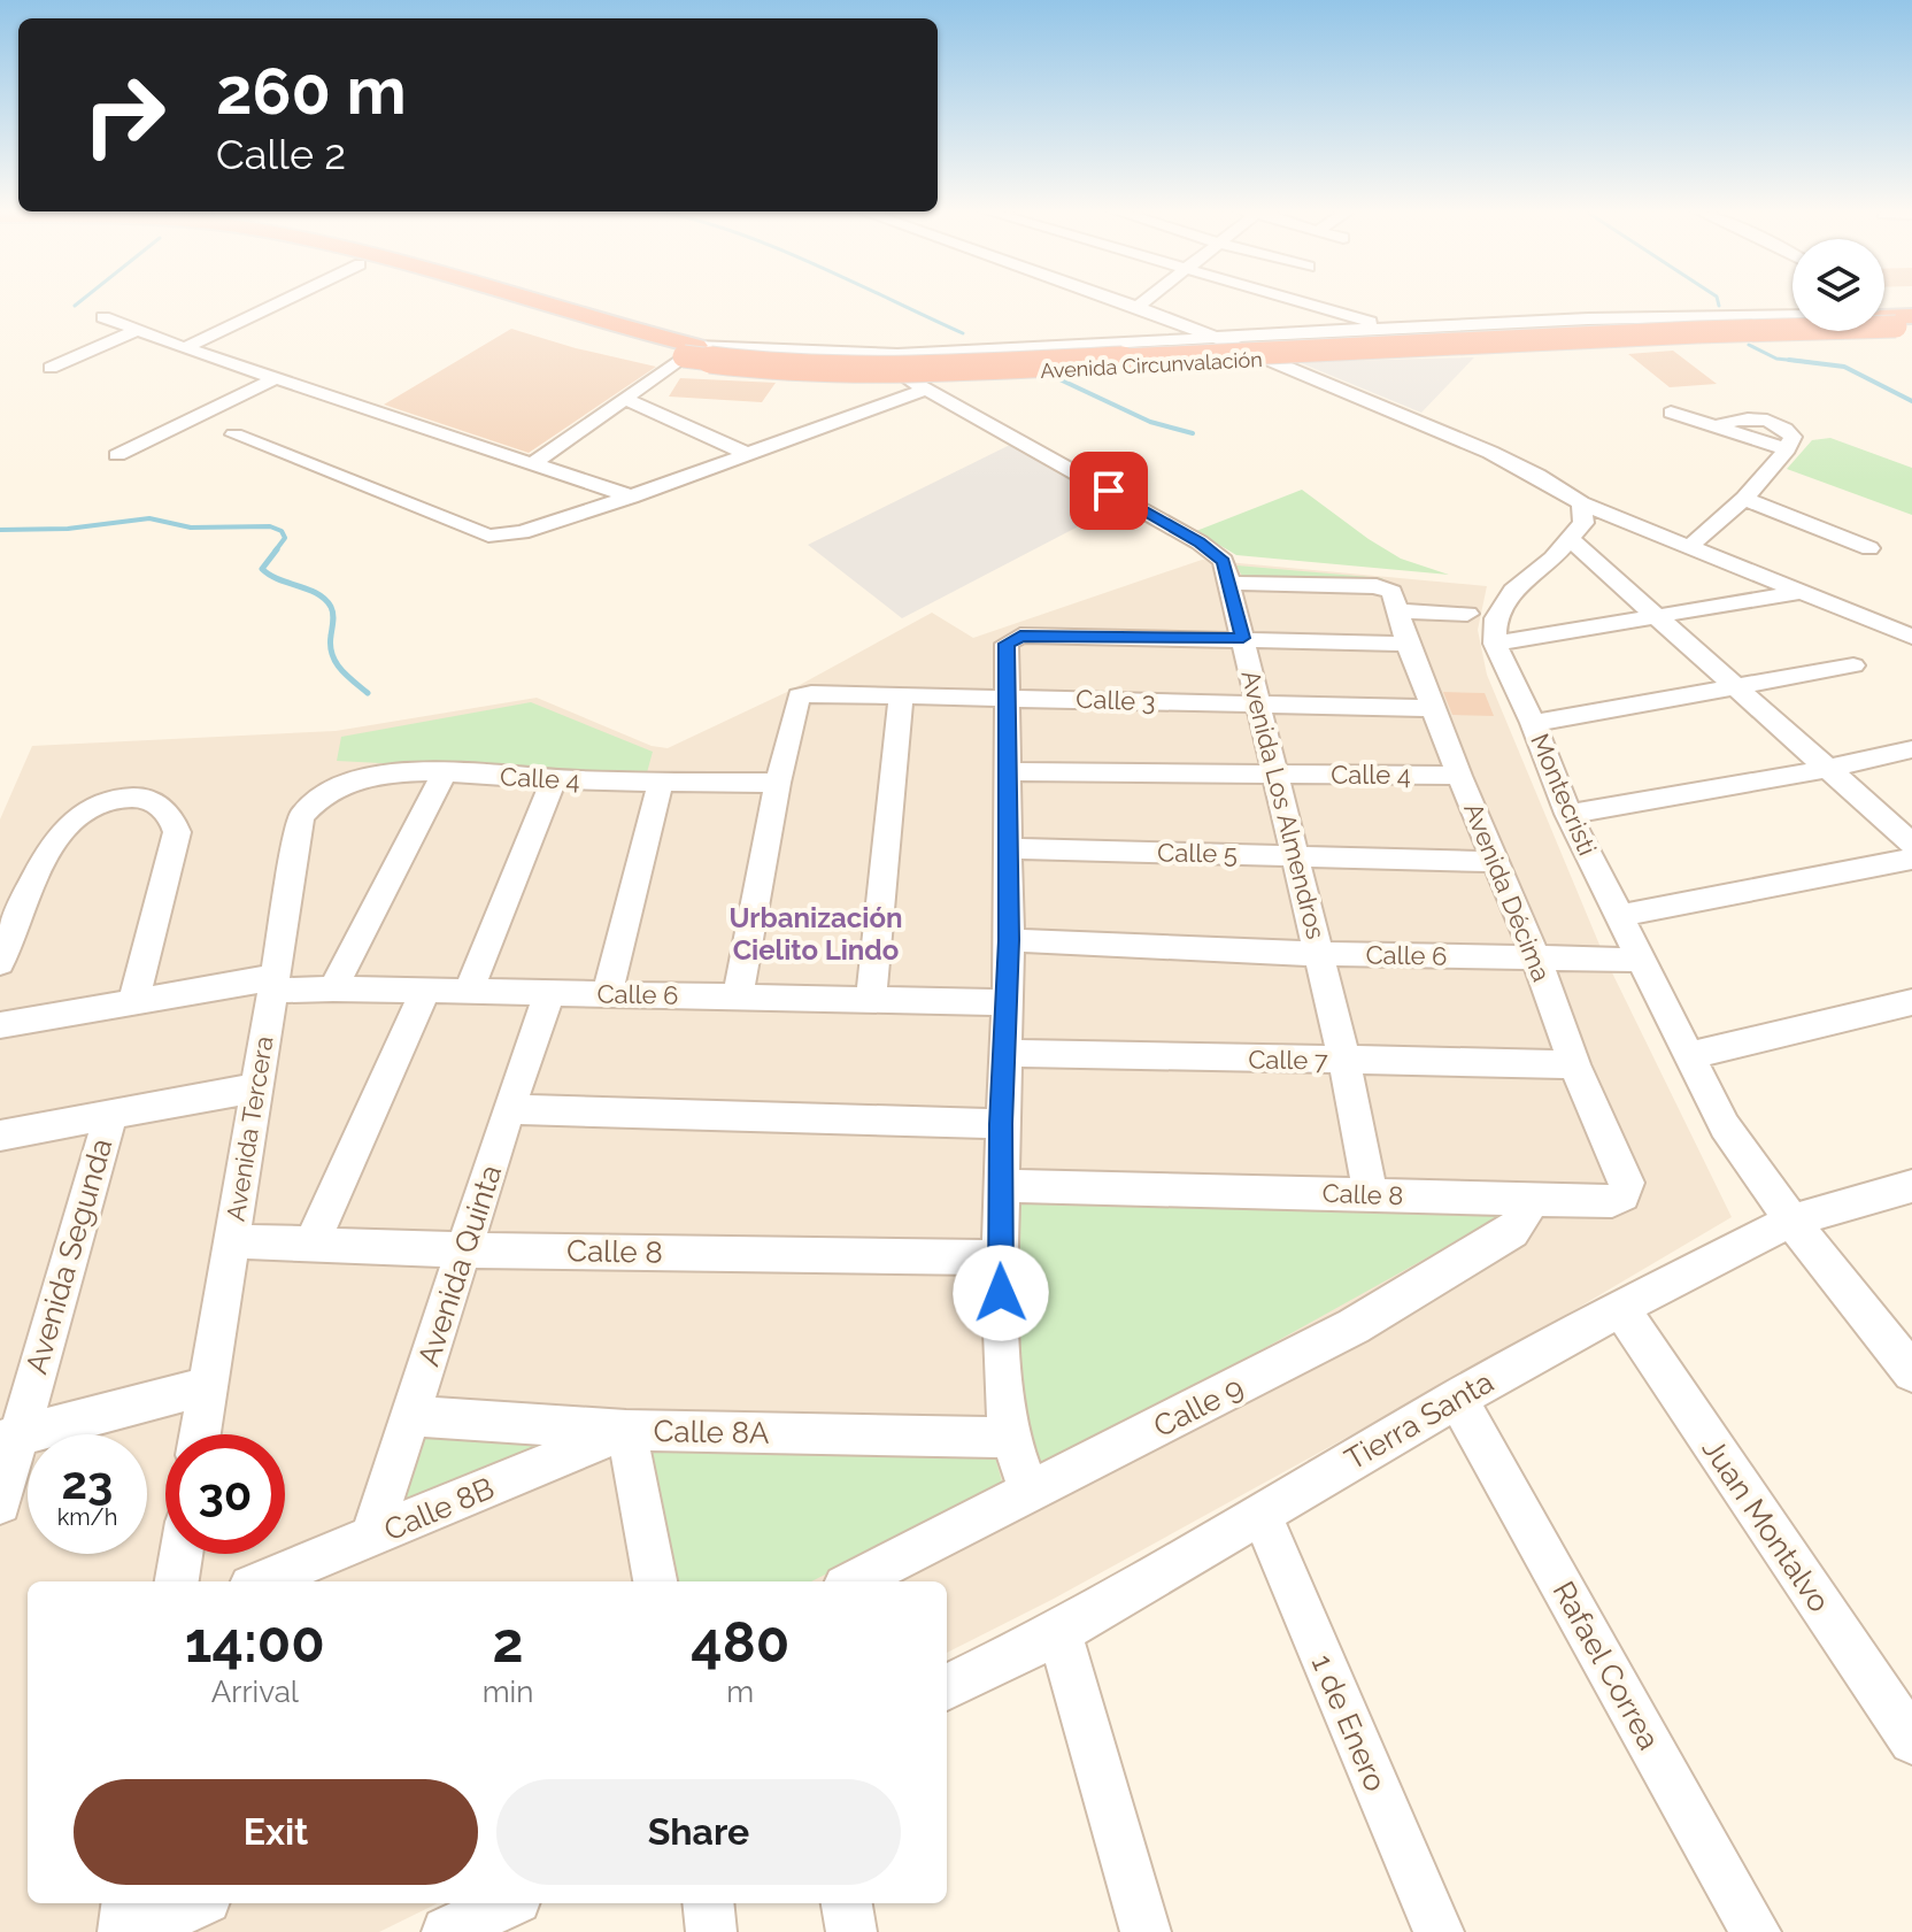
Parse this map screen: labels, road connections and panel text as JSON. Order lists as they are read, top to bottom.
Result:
{
  "streets": {
    "highway": ["Avenida Circunvalación"],
    "street": [
      "Calle 3",
      "Calle 4",
      "Montecristi",
      "Avenida Los Almendros",
      "Calle 5",
      "Avenida Décima",
      "Calle 6",
      "Calle 7",
      "Avenida Tercera",
      "Calle 8",
      "Avenida Segunda",
      "Avenida Quinta",
      "Calle 9",
      "Tierra Santa",
      "Calle 8A",
      "Calle 8B",
      "Juan Montalvo",
      "Rafael Correa",
      "1 de Enero"
    ]
  },
  "crossings": [
    ["Avenida Circunvalación", "Avenida Los Almendros"],
    ["Calle 3", "Calle 4"],
    ["Calle 3", "Avenida Los Almendros"],
    ["Calle 3", "Avenida Décima"],
    ["Calle 4", "Avenida Los Almendros"],
    ["Calle 4", "Avenida Décima"],
    ["Calle 4", "Avenida Tercera"],
    ["Montecristi", "Calle 6"],
    ["Montecristi", "Tierra Santa"],
    ["Avenida Los Almendros", "Calle 5"],
    ["Avenida Los Almendros", "Avenida Décima"],
    ["Avenida Los Almendros", "Calle 6"],
    ["Avenida Los Almendros", "Calle 7"],
    ["Avenida Los Almendros", "Calle 8"],
    ["Calle 5", "Avenida Décima"],
    ["Avenida Décima", "Calle 6"],
    ["Avenida Décima", "Calle 7"],
    ["Avenida Décima", "Calle 8"],
    ["Calle 6", "Avenida Tercera"],
    ["Calle 6", "Avenida Quinta"],
    ["Avenida Tercera", "Calle 8"],
    ["Calle 8", "Avenida Quinta"],
    ["Calle 8", "Calle 9"],
    ["Avenida Quinta", "Calle 8A"],
    ["Avenida Quinta", "Calle 8B"],
    ["Tierra Santa", "Juan Montalvo"],
    ["Tierra Santa", "Rafael Correa"],
    ["Tierra Santa", "1 de Enero"],
    ["Calle 8A", "Calle 8B"]
  ],
  "districts": ["Urbanización Cielito Lindo"],
  "page": {
    "turn": ["260 m", "Calle 2"],
    "speed": "23 km/h",
    "limit": "30",
    "eta": [
      "14:00",
      "Arrival",
      "2",
      "min",
      "480",
      "m"
    ],
    "buttons": ["Exit", "Share"]
  }
}
